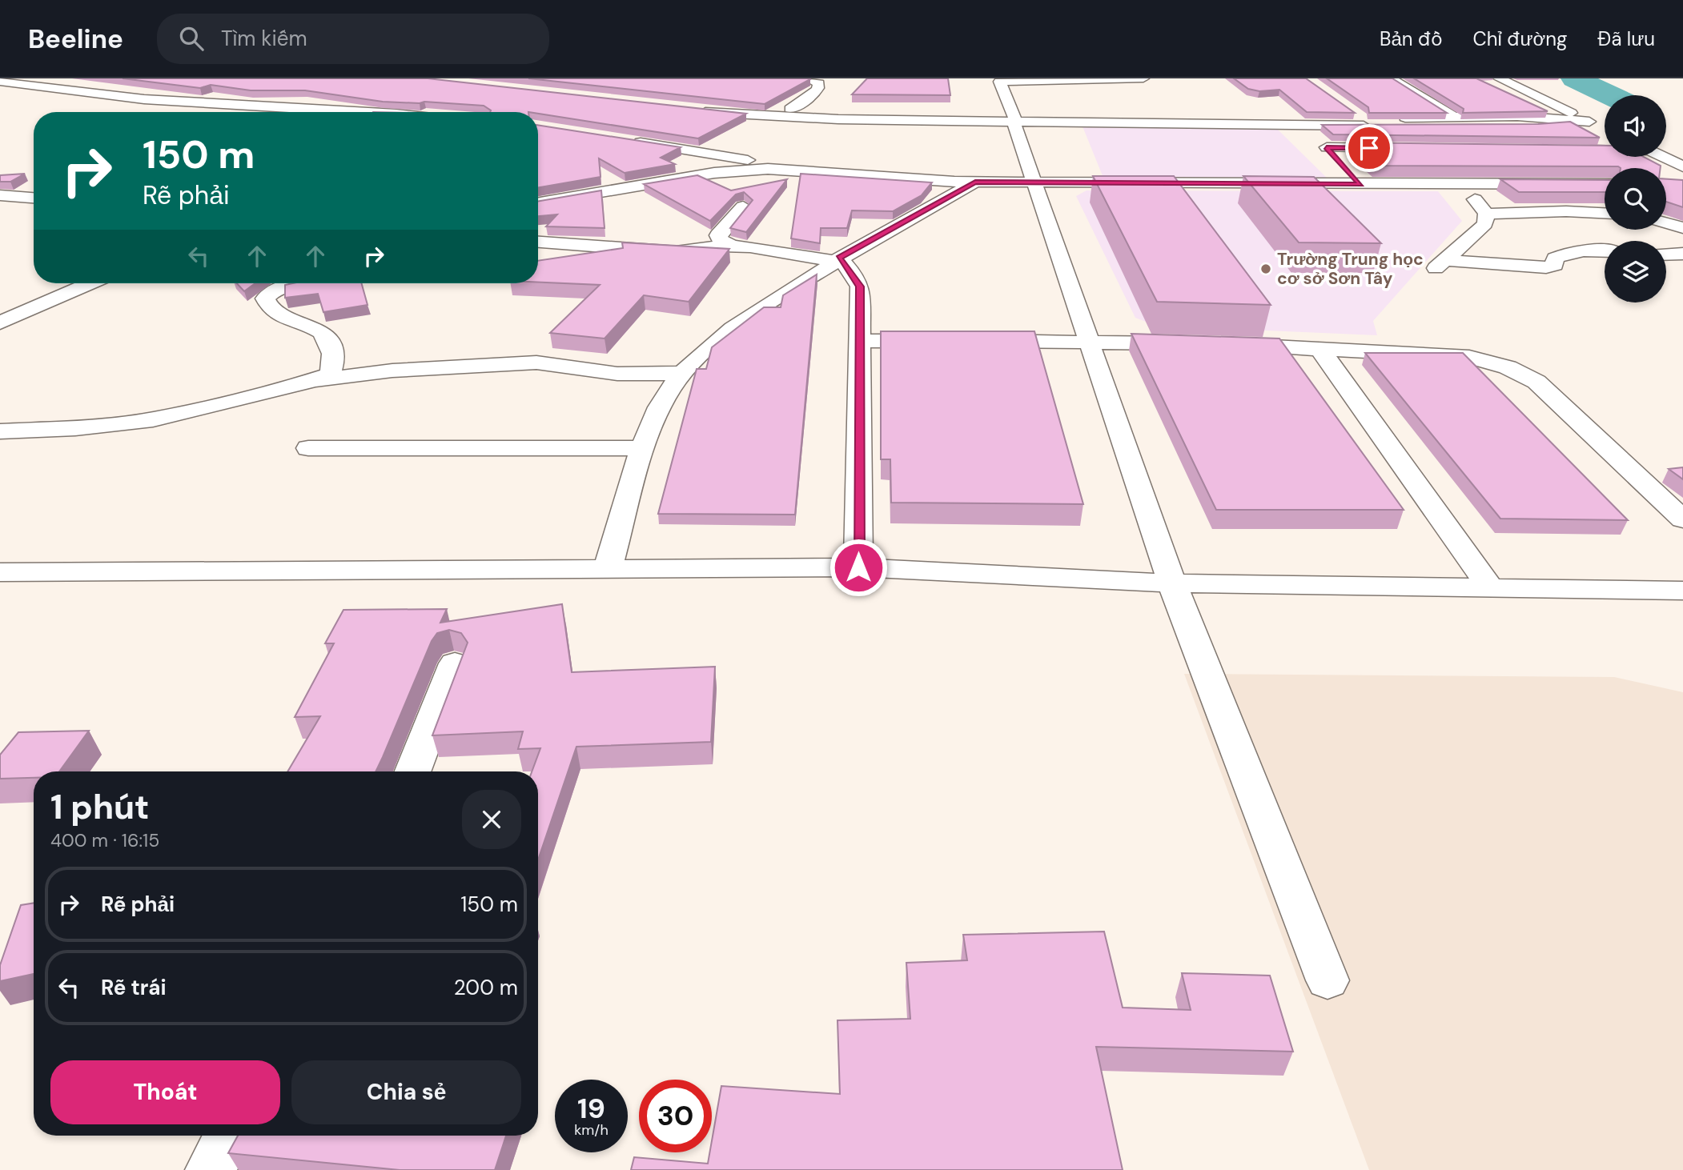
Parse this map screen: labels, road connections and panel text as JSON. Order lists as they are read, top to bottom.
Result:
{
  "places": ["Trường Trung học cơ sở Sơn Tây"],
  "page": {
    "header": "Beeline",
    "search": "Tìm kiếm",
    "nav": ["Bản đồ", "Chỉ đường", "Đã lưu"],
    "turn": ["150 m", "Rẽ phải"],
    "heading": ["1 phút", "400 m · 16:15"],
    "list": [
      {
        "name": "Rẽ phải",
        "value": "150 m"
      },
      {
        "name": "Rẽ trái",
        "value": "200 m"
      }
    ],
    "buttons": ["Thoát", "Chia sẻ"],
    "speed": "19 km/h",
    "limit": "30"
  }
}
